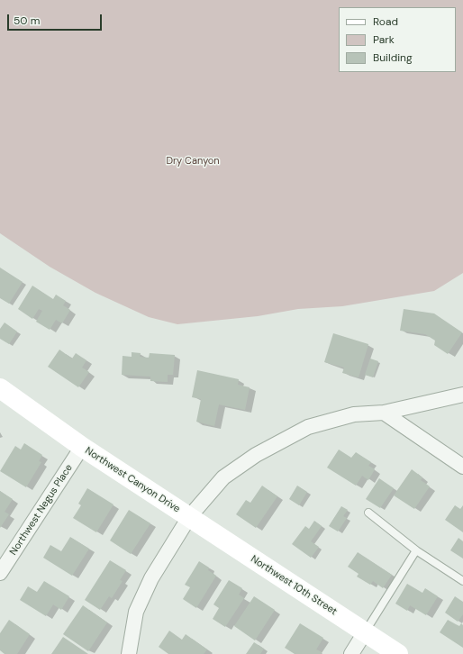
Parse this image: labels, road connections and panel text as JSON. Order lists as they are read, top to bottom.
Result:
{
  "streets": {
    "street": ["Northwest Canyon Drive", "Northwest Negus Place", "Northwest 10th Street"]
  },
  "crossings": [
    ["Northwest Canyon Drive", "Northwest Negus Place"],
    ["Northwest Canyon Drive", "Northwest 10th Street"]
  ],
  "parks": ["Dry Canyon"],
  "legend": ["Road", "Park", "Building"],
  "scale_bar": "50 m"
}
